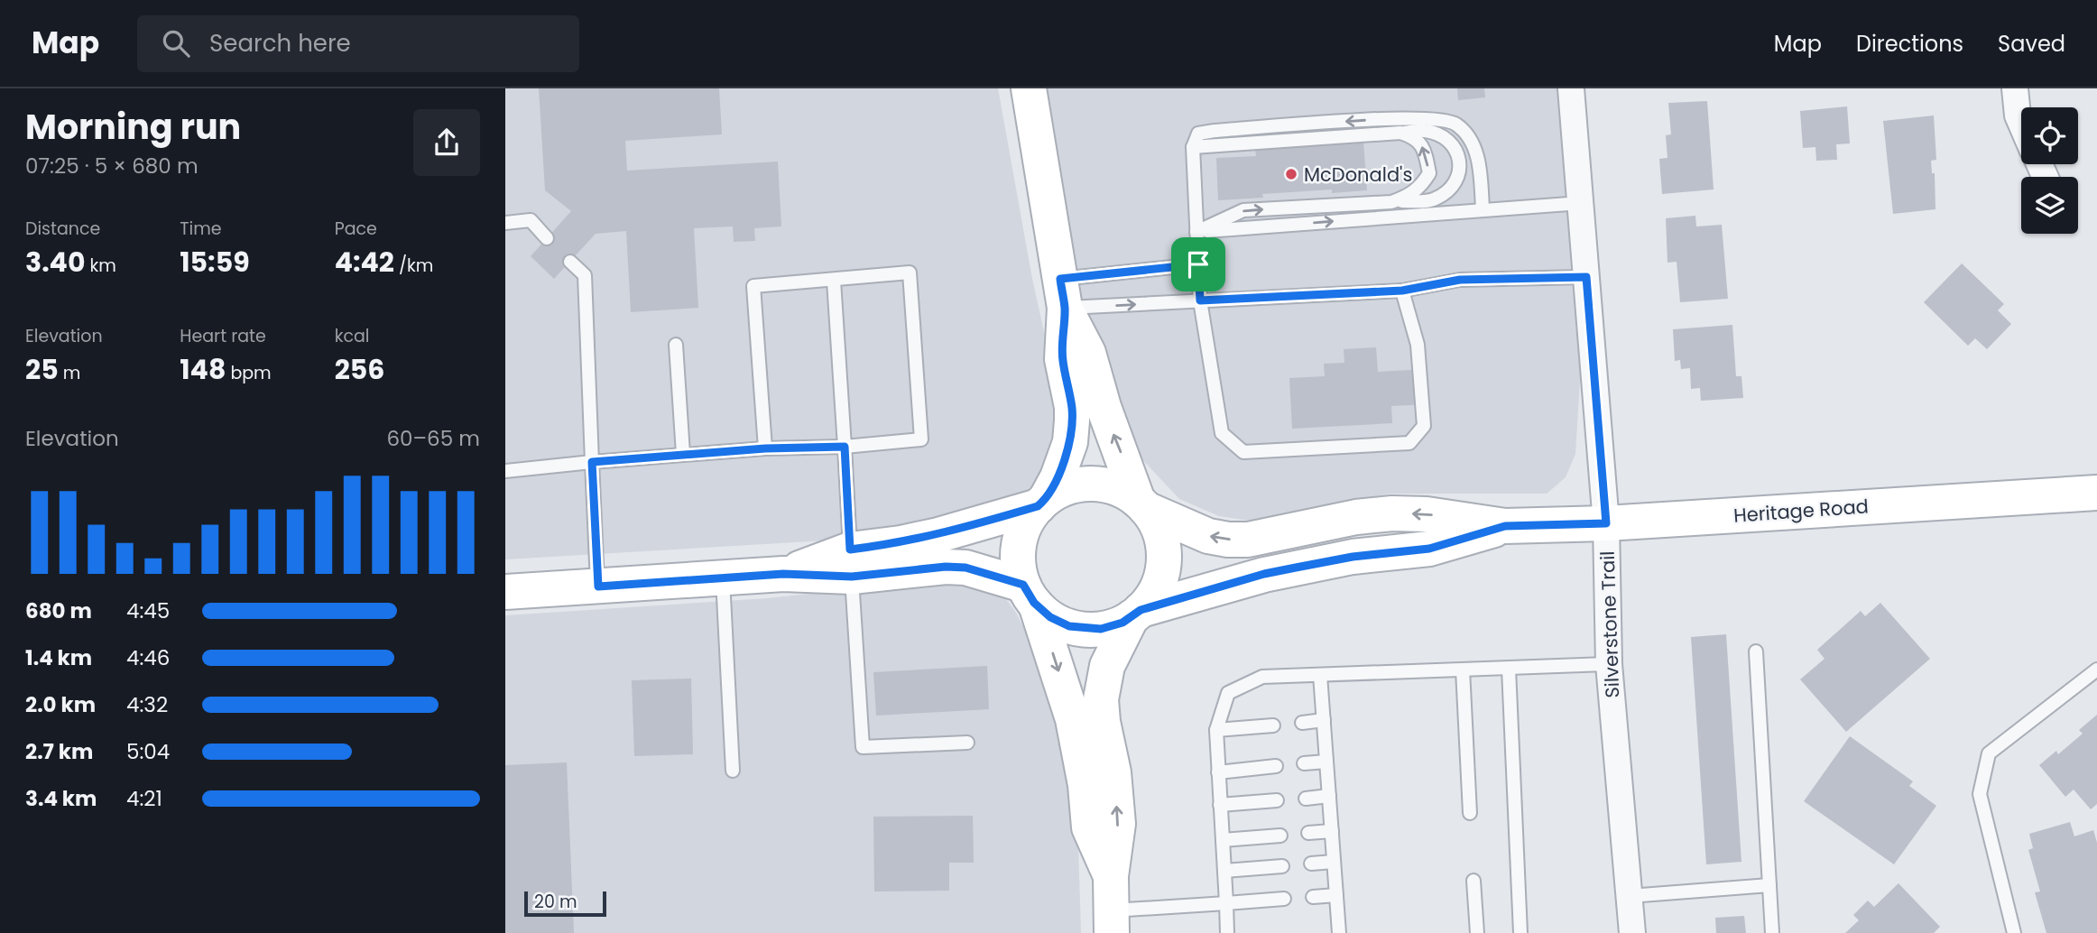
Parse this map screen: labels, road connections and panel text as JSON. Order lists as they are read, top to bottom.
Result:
{
  "streets": {
    "main road": ["Heritage Road"],
    "street": ["Silverstone Trail"]
  },
  "crossings": [
    ["Heritage Road", "Silverstone Trail"]
  ],
  "places": ["McDonald's"],
  "scale_bar": "20 m",
  "page": {
    "header": "Map",
    "search": "Search here",
    "nav": ["Map", "Directions", "Saved"],
    "heading": ["Morning run", "07:25 · 5 × 680 m"],
    "stats": [
      ["Distance", "3.40 km"],
      ["Time", "15:59"],
      ["Pace", "4:42 /km"],
      ["Elevation", "25 m"],
      ["Heart rate", "148 bpm"],
      ["kcal", "256"]
    ],
    "chart": ["Elevation", "60–65 m"],
    "list": [
      {
        "name": "680 m",
        "note": "4:45"
      },
      {
        "name": "1.4 km",
        "note": "4:46"
      },
      {
        "name": "2.0 km",
        "note": "4:32"
      },
      {
        "name": "2.7 km",
        "note": "5:04"
      },
      {
        "name": "3.4 km",
        "note": "4:21"
      }
    ],
    "scale": "20 m"
  }
}
